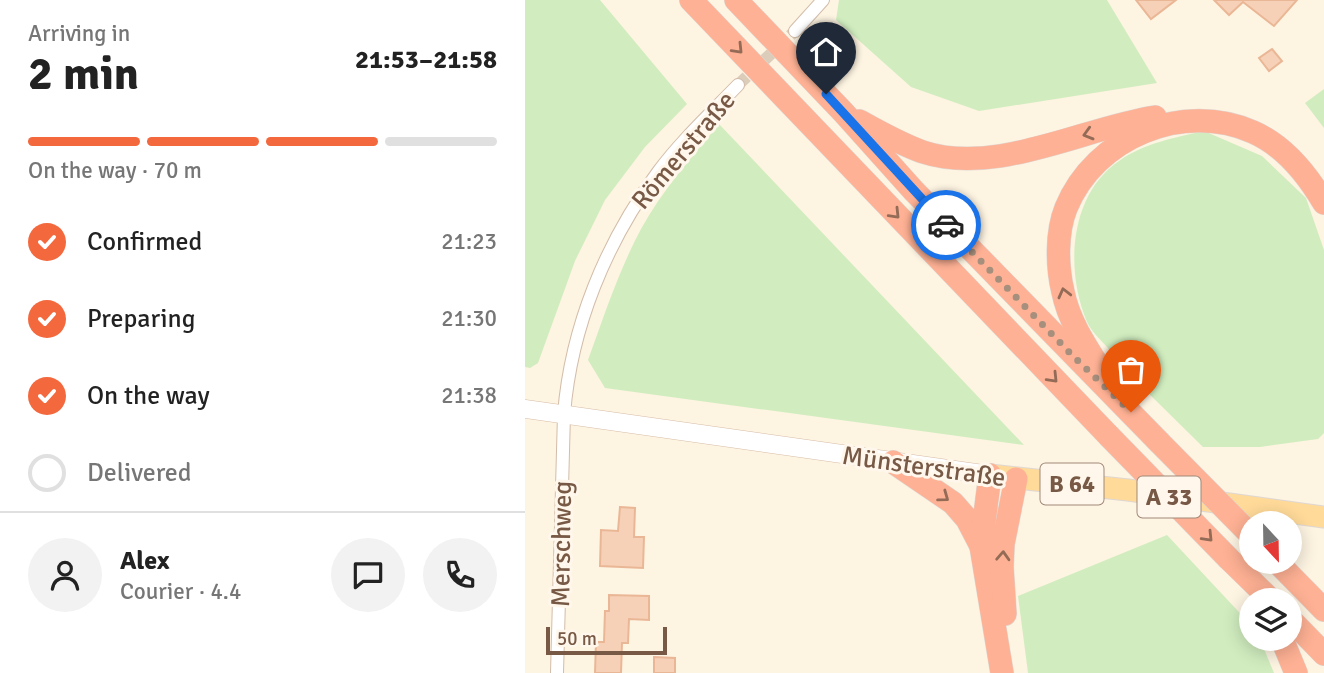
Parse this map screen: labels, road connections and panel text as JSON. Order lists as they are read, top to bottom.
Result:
{
  "streets": {
    "highway": ["A 33"],
    "main road": ["Münsterstraße", "B 64"],
    "street": ["Römerstraße", "Merschweg"]
  },
  "crossings": [
    ["Römerstraße", "Münsterstraße"],
    ["Römerstraße", "Merschweg"],
    ["Münsterstraße", "Merschweg"]
  ],
  "scale_bar": "50 m",
  "north": "bottom",
  "page": {
    "heading": ["2 min", "Arriving in", "21:53–21:58"],
    "panel": ["Alex", "Courier · 4.4"],
    "bar": "On the way · 70 m",
    "list": [
      ["Confirmed", "21:23"],
      ["Preparing", "21:30"],
      ["On the way", "21:38"],
      "Delivered"
    ],
    "scale": "50 m"
  }
}
